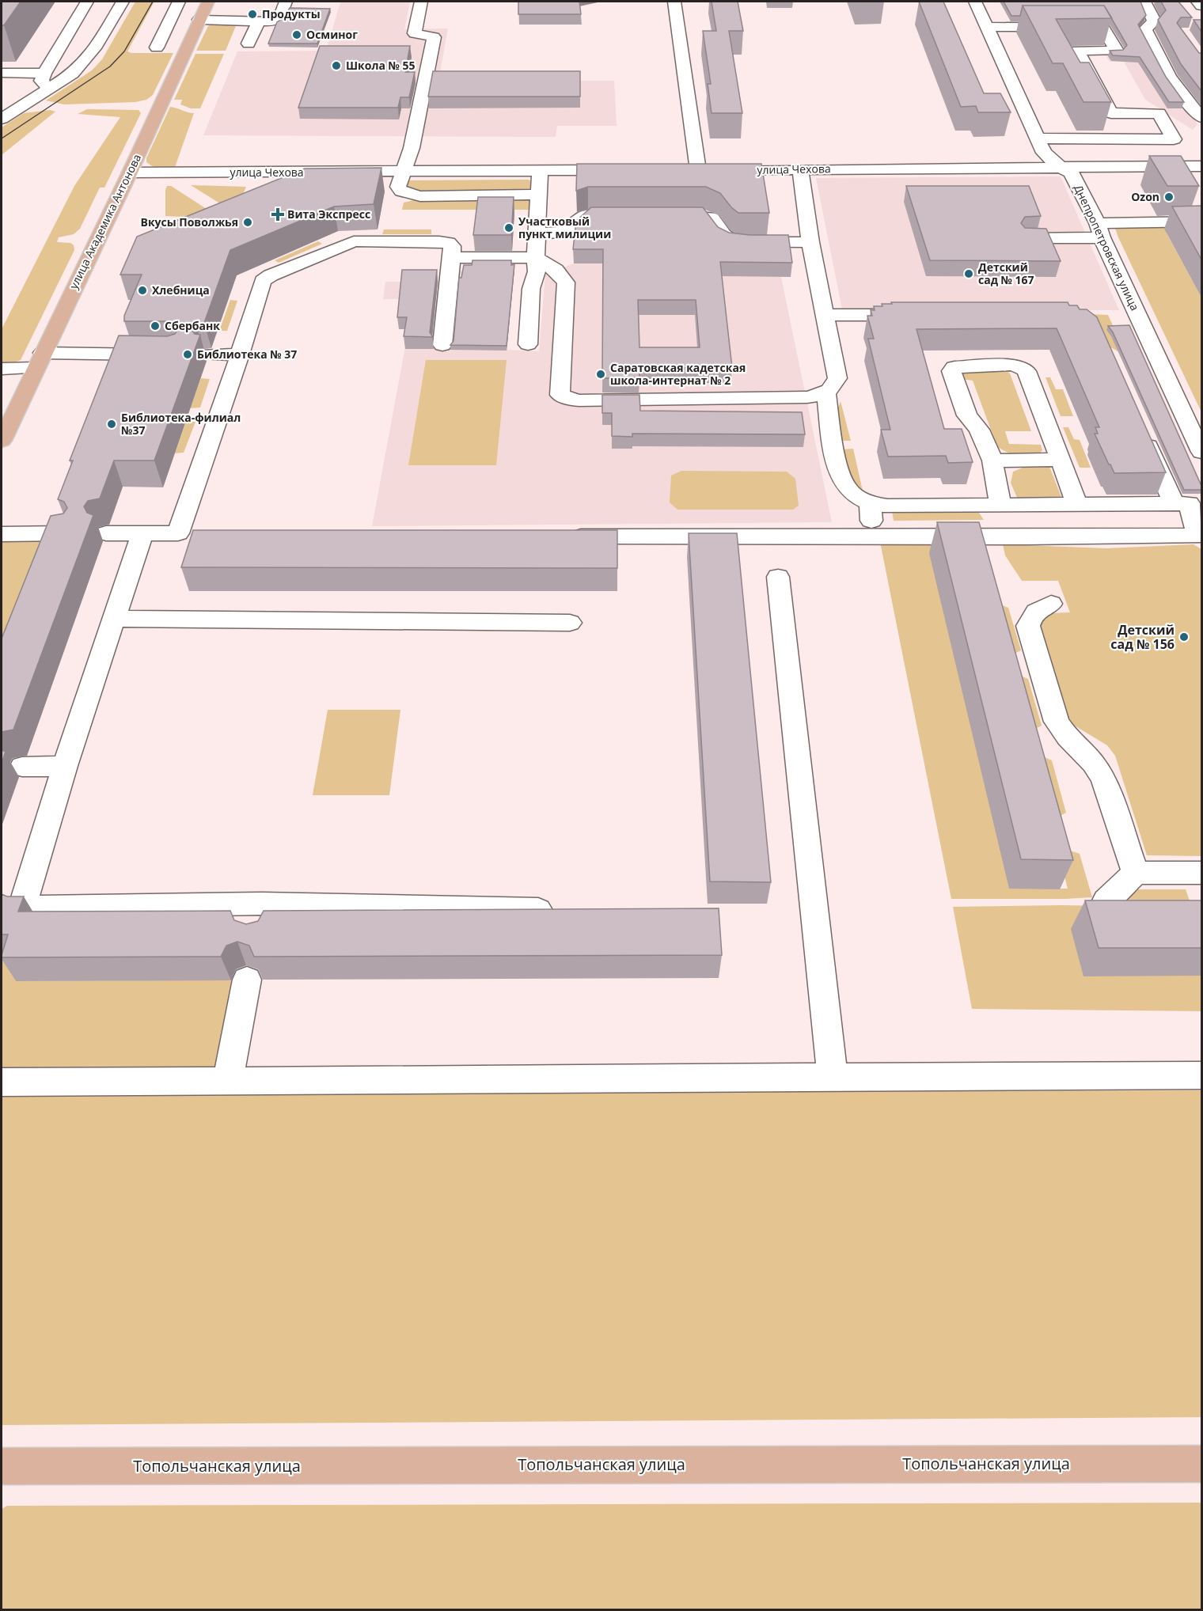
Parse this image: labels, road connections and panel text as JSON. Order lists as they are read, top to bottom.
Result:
{
  "streets": {
    "main road": ["улица Академика Антонова", "Топольчанская улица"],
    "street": ["улица Чехова", "Днепропетровская улица"]
  },
  "crossings": [
    ["улица Чехова", "улица Академика Антонова"],
    ["улица Чехова", "Днепропетровская улица"]
  ],
  "places": {
    "other": [
      "Продукты",
      "Осминог",
      "Школа № 55",
      "Ozon",
      "Вкусы Поволжья",
      "Участковый пункт милиции",
      "Детский сад № 167",
      "Хлебница",
      "Сбербанк",
      "Библиотека № 37",
      "Саратовская кадетская школа-интернат № 2",
      "Библиотека-филиал №37",
      "Детский сад № 156"
    ],
    "health": ["Вита Экспресс"]
  }
}
